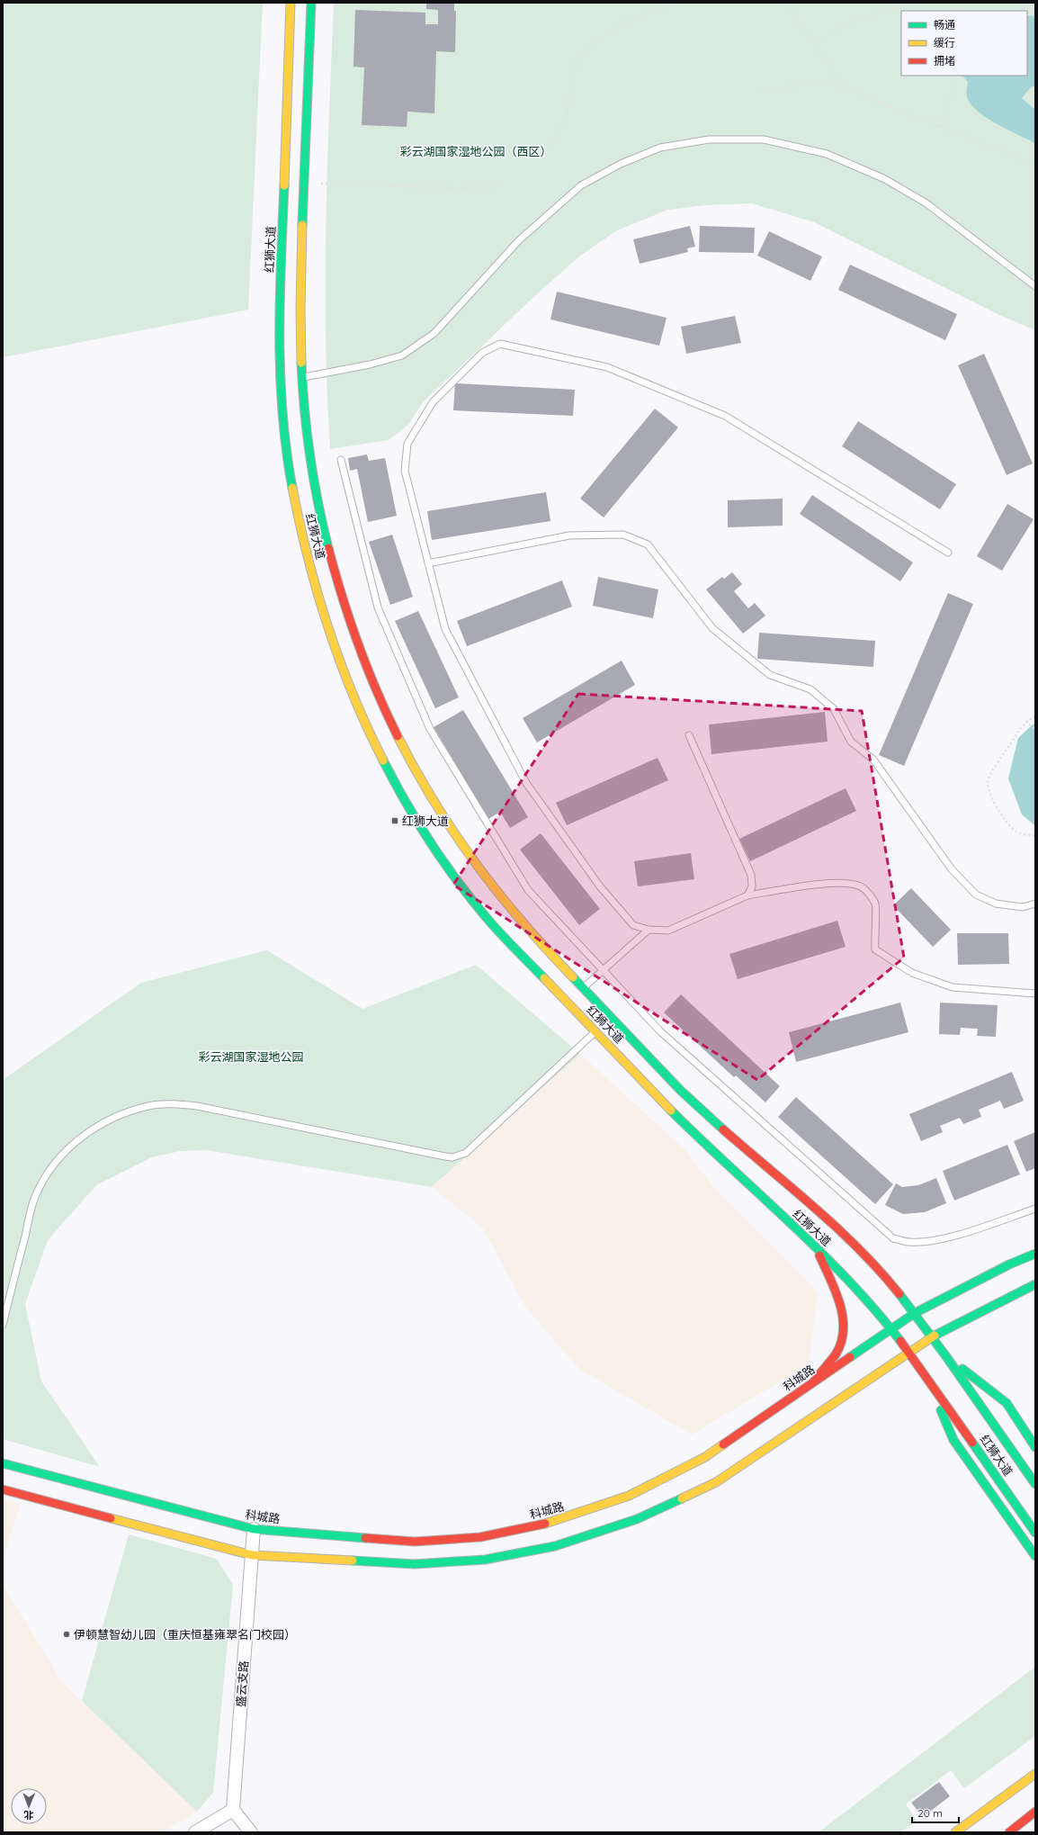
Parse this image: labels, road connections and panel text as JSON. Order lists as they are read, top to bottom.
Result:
{
  "streets": {
    "main road": ["红狮大道", "科城路"],
    "street": ["盛云支路"]
  },
  "crossings": [
    ["红狮大道", "科城路"],
    ["科城路", "盛云支路"]
  ],
  "parks": ["彩云湖国家湿地公园（西区）", "彩云湖国家湿地公园"],
  "places": {
    "transit": ["红狮大道"],
    "other": ["伊顿慧智幼儿园（重庆恒基雍翠名门校园）"]
  },
  "legend": ["畅通", "缓行", "拥堵"],
  "scale_bar": "20 m",
  "north": "bottom"
}
